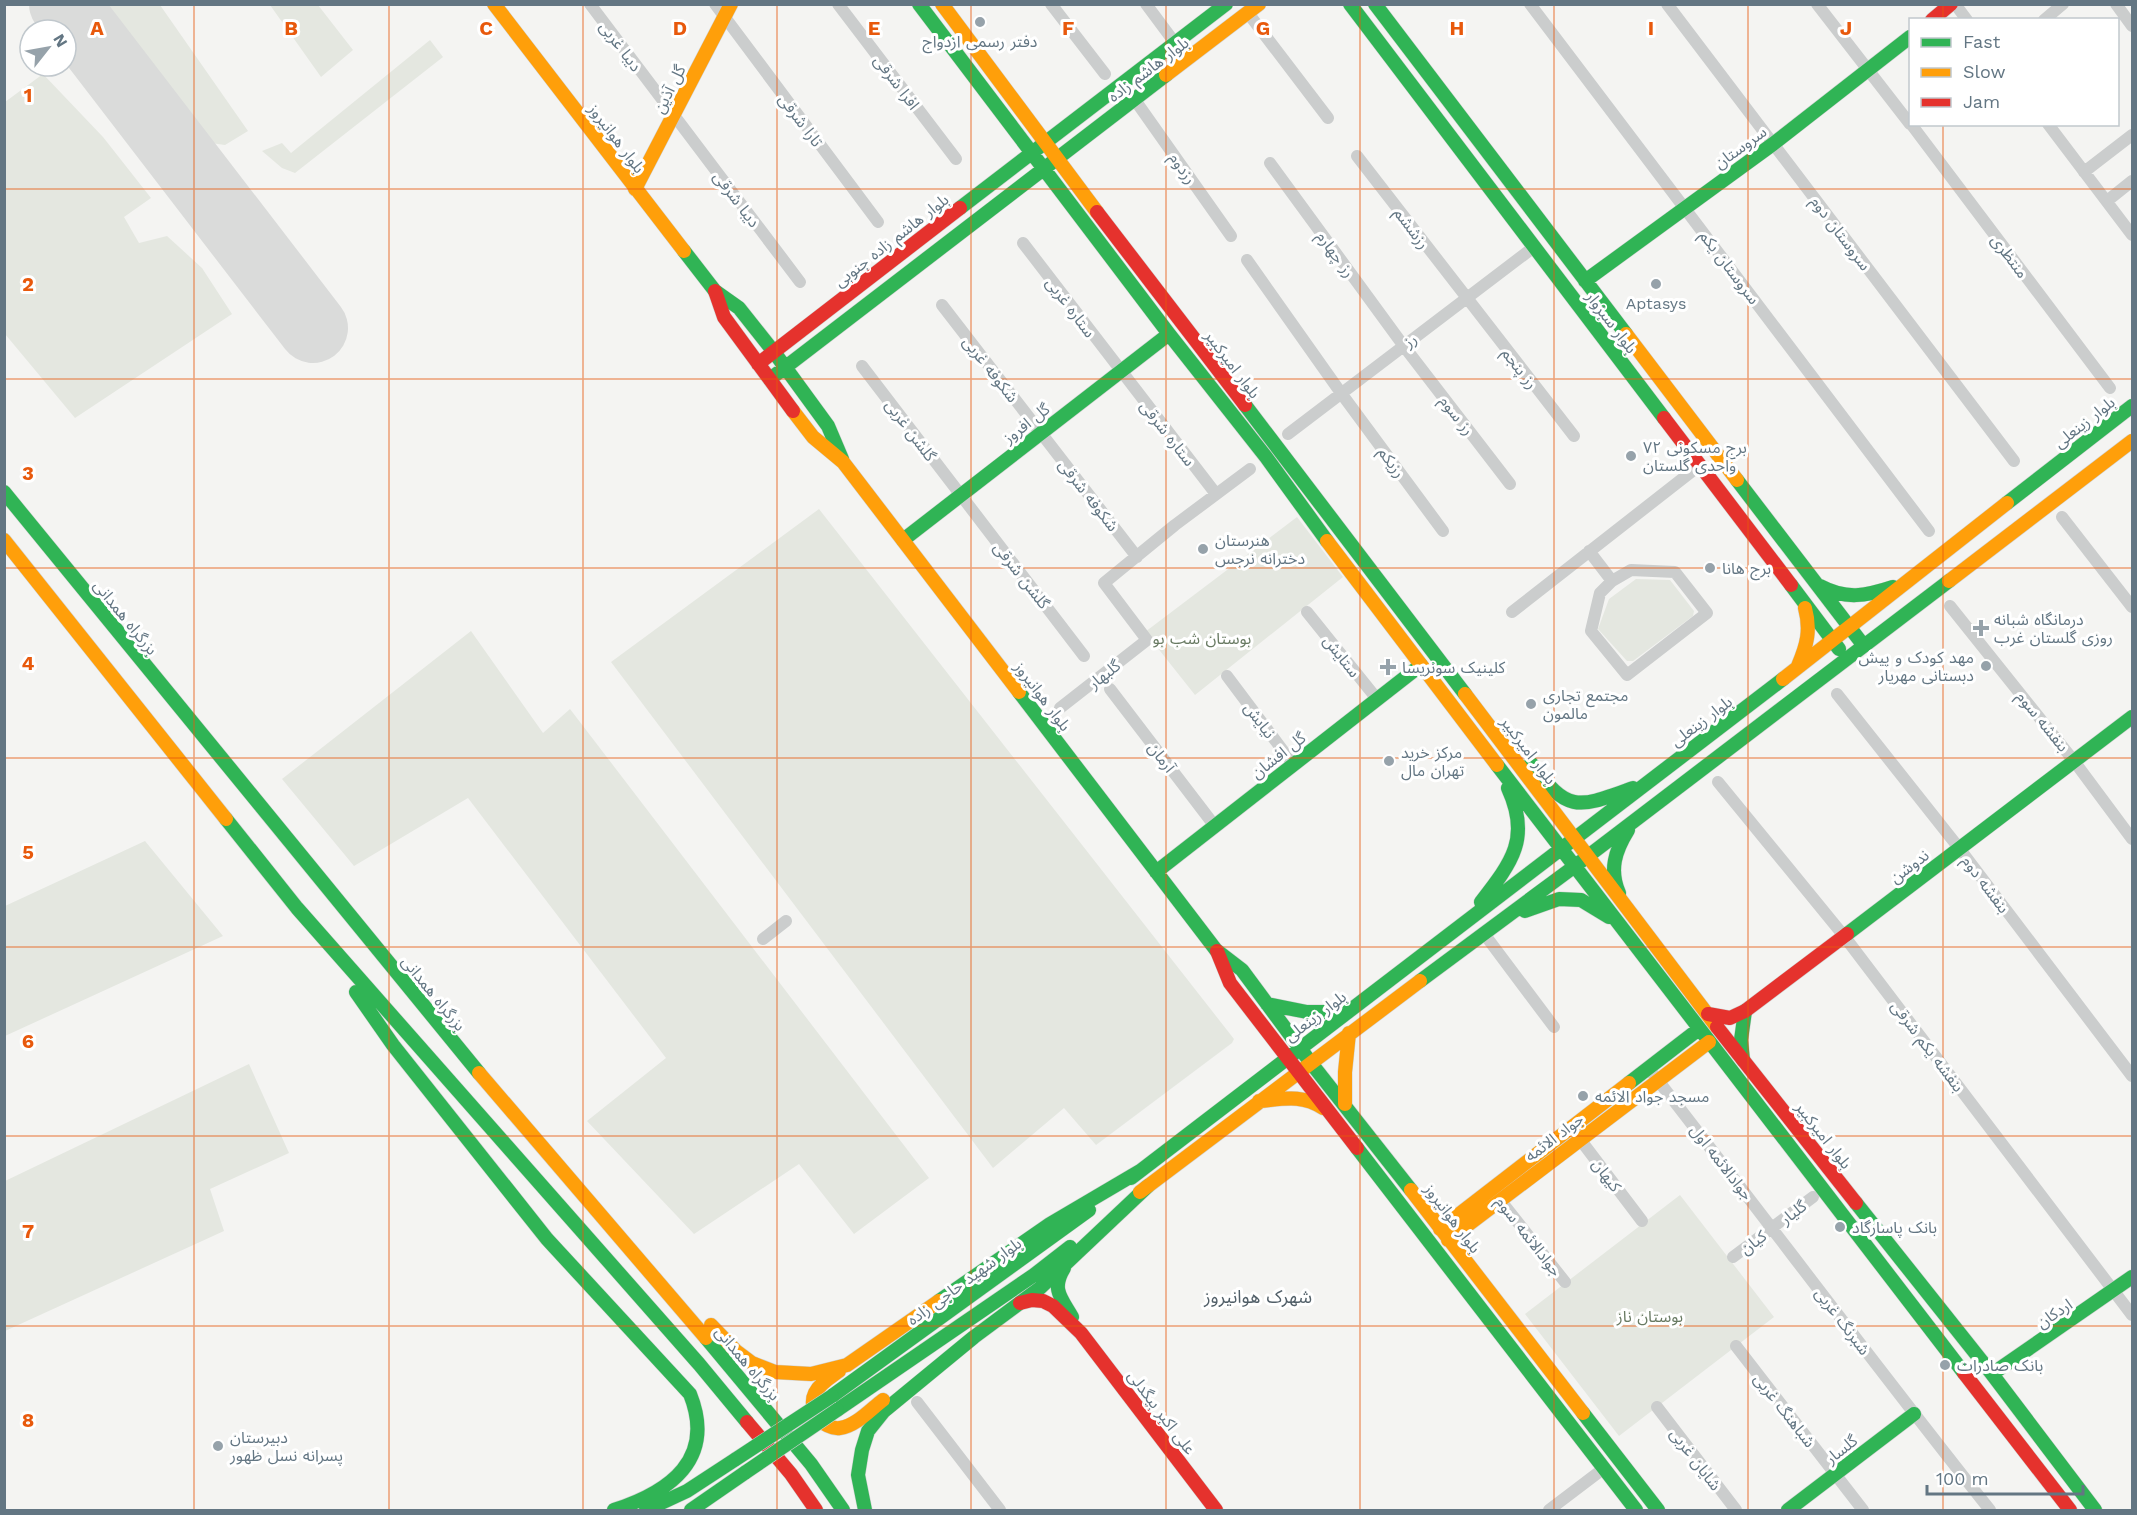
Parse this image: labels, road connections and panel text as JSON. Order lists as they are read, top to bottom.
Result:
{
  "streets": {
    "main road": [
      "بلوار هاشم زاده",
      "گل آذین",
      "بلوار هوانیروز",
      "سروستان",
      "بلوار هاشم زاده جنوبی",
      "بلوار سبزوار",
      "بلوار امیرکبیر",
      "بلوار زینعلی",
      "گل افروز",
      "بزرگراه همدانی",
      "گل افشان",
      "ندوشن",
      "جواد الائمه",
      "بلوار شهید حاجی زاده",
      "اردکان",
      "علی اکبر بیگدلی",
      "گلسار"
    ],
    "street": [
      "دیبا غربی",
      "افرا شرقی",
      "تارا شرقی",
      "رزدوم",
      "دیبا شرقی",
      "رزششم",
      "سروستان دوم",
      "رز چهارم",
      "منتظری",
      "سروستان یکم",
      "ستاره غربی",
      "رز",
      "رز پنجم",
      "شکوفه غربی",
      "رز سوم",
      "گلشن غربی",
      "ستاره شرقی",
      "رزیکم",
      "شکوفه شرقی",
      "گلشن شرقی",
      "ستایش",
      "گلبهار",
      "نیایش",
      "بنفشه سوم",
      "آرمان",
      "بنفشه دوم",
      "بنفشه یکم شرقی",
      "جوادالائمه اول",
      "کیهان",
      "گلیار",
      "جوادالائمه سوم",
      "کیان",
      "شبرنگ غربی",
      "شباهنگ غربی",
      "شایان غربی"
    ]
  },
  "crossings": [
    ["دیبا غربی", "گل آذین"],
    ["دیبا غربی", "دیبا شرقی"],
    ["بلوار هاشم زاده", "رزدوم"],
    ["بلوار هاشم زاده", "بلوار هاشم زاده جنوبی"],
    ["بلوار هاشم زاده", "بلوار امیرکبیر"],
    ["گل آذین", "تارا شرقی"],
    ["گل آذین", "بلوار هوانیروز"],
    ["گل آذین", "دیبا شرقی"],
    ["بلوار هوانیروز", "بلوار هاشم زاده جنوبی"],
    ["بلوار هوانیروز", "بلوار زینعلی"],
    ["بلوار هوانیروز", "گل افروز"],
    ["بلوار هوانیروز", "گل افشان"],
    ["بلوار هوانیروز", "جواد الائمه"],
    ["بلوار هوانیروز", "بلوار شهید حاجی زاده"],
    ["سروستان", "سروستان دوم"],
    ["سروستان", "منتظری"],
    ["سروستان", "سروستان یکم"],
    ["سروستان", "بلوار سبزوار"],
    ["رزششم", "رز"],
    ["رزششم", "رز پنجم"],
    ["بلوار هاشم زاده جنوبی", "بلوار امیرکبیر"],
    ["رز چهارم", "رز"],
    ["رز چهارم", "رز سوم"],
    ["ستاره غربی", "گل افروز"],
    ["ستاره غربی", "ستاره شرقی"],
    ["بلوار سبزوار", "رز"],
    ["بلوار سبزوار", "بلوار زینعلی"],
    ["رز", "رز پنجم"],
    ["رز", "رز سوم"],
    ["رز", "رزیکم"],
    ["بلوار امیرکبیر", "بلوار زینعلی"],
    ["بلوار امیرکبیر", "گل افروز"],
    ["بلوار امیرکبیر", "گل افشان"],
    ["بلوار امیرکبیر", "جواد الائمه"],
    ["بلوار امیرکبیر", "اردکان"],
    ["شکوفه غربی", "گل افروز"],
    ["شکوفه غربی", "شکوفه شرقی"],
    ["بلوار زینعلی", "بلوار شهید حاجی زاده"],
    ["گل افروز", "گلشن غربی"],
    ["گل افروز", "ستاره شرقی"],
    ["گل افروز", "شکوفه شرقی"],
    ["گل افروز", "گلشن شرقی"],
    ["گلشن غربی", "گلشن شرقی"],
    ["شکوفه شرقی", "گلبهار"],
    ["ستایش", "گل افشان"],
    ["نیایش", "گل افشان"],
    ["بنفشه سوم", "ندوشن"],
    ["گل افشان", "آرمان"],
    ["ندوشن", "بنفشه دوم"],
    ["ندوشن", "بنفشه یکم شرقی"],
    ["بنفشه یکم شرقی", "اردکان"],
    ["جواد الائمه", "جوادالائمه اول"],
    ["جواد الائمه", "کیهان"],
    ["جواد الائمه", "جوادالائمه سوم"],
    ["جوادالائمه اول", "گلیار"],
    ["جوادالائمه اول", "کیان"],
    ["جوادالائمه اول", "شبرنگ غربی"],
    ["گلیار", "کیان"],
    ["گلیار", "شبرنگ غربی"],
    ["کیان", "شبرنگ غربی"],
    ["شبرنگ غربی", "گلسار"],
    ["شباهنگ غربی", "گلسار"]
  ],
  "districts": ["شهرک هوانیروز"],
  "parks": ["بوستان شب بو", "بوستان ناز"],
  "places": {
    "other": [
      "دفتر رسمی ازدواج",
      "Aptasys",
      "برج مسکونی ۷۲ واحدی گلستان",
      "هنرستان دخترانه نرجس",
      "برج هانا",
      "مهد کودک و پیش دبستانی مهریار",
      "مجتمع تجاری مالمون",
      "مرکز خرید تهران مال",
      "مسجد جواد الائمه",
      "بانک پاسارگاد",
      "بانک صادرات",
      "دبیرستان پسرانه نسل ظهور"
    ],
    "health": ["درمانگاه شبانه روزی گلستان غرب", "کلینیک سونریسا"]
  },
  "legend": ["Fast", "Slow", "Jam"],
  "scale_bar": "100 m",
  "north": "top right",
  "grid": {
    "columns": [
      "A",
      "B",
      "C",
      "D",
      "E",
      "F",
      "G",
      "H",
      "I",
      "J"
    ],
    "rows": [
      "1",
      "2",
      "3",
      "4",
      "5",
      "6",
      "7",
      "8"
    ]
  }
}
